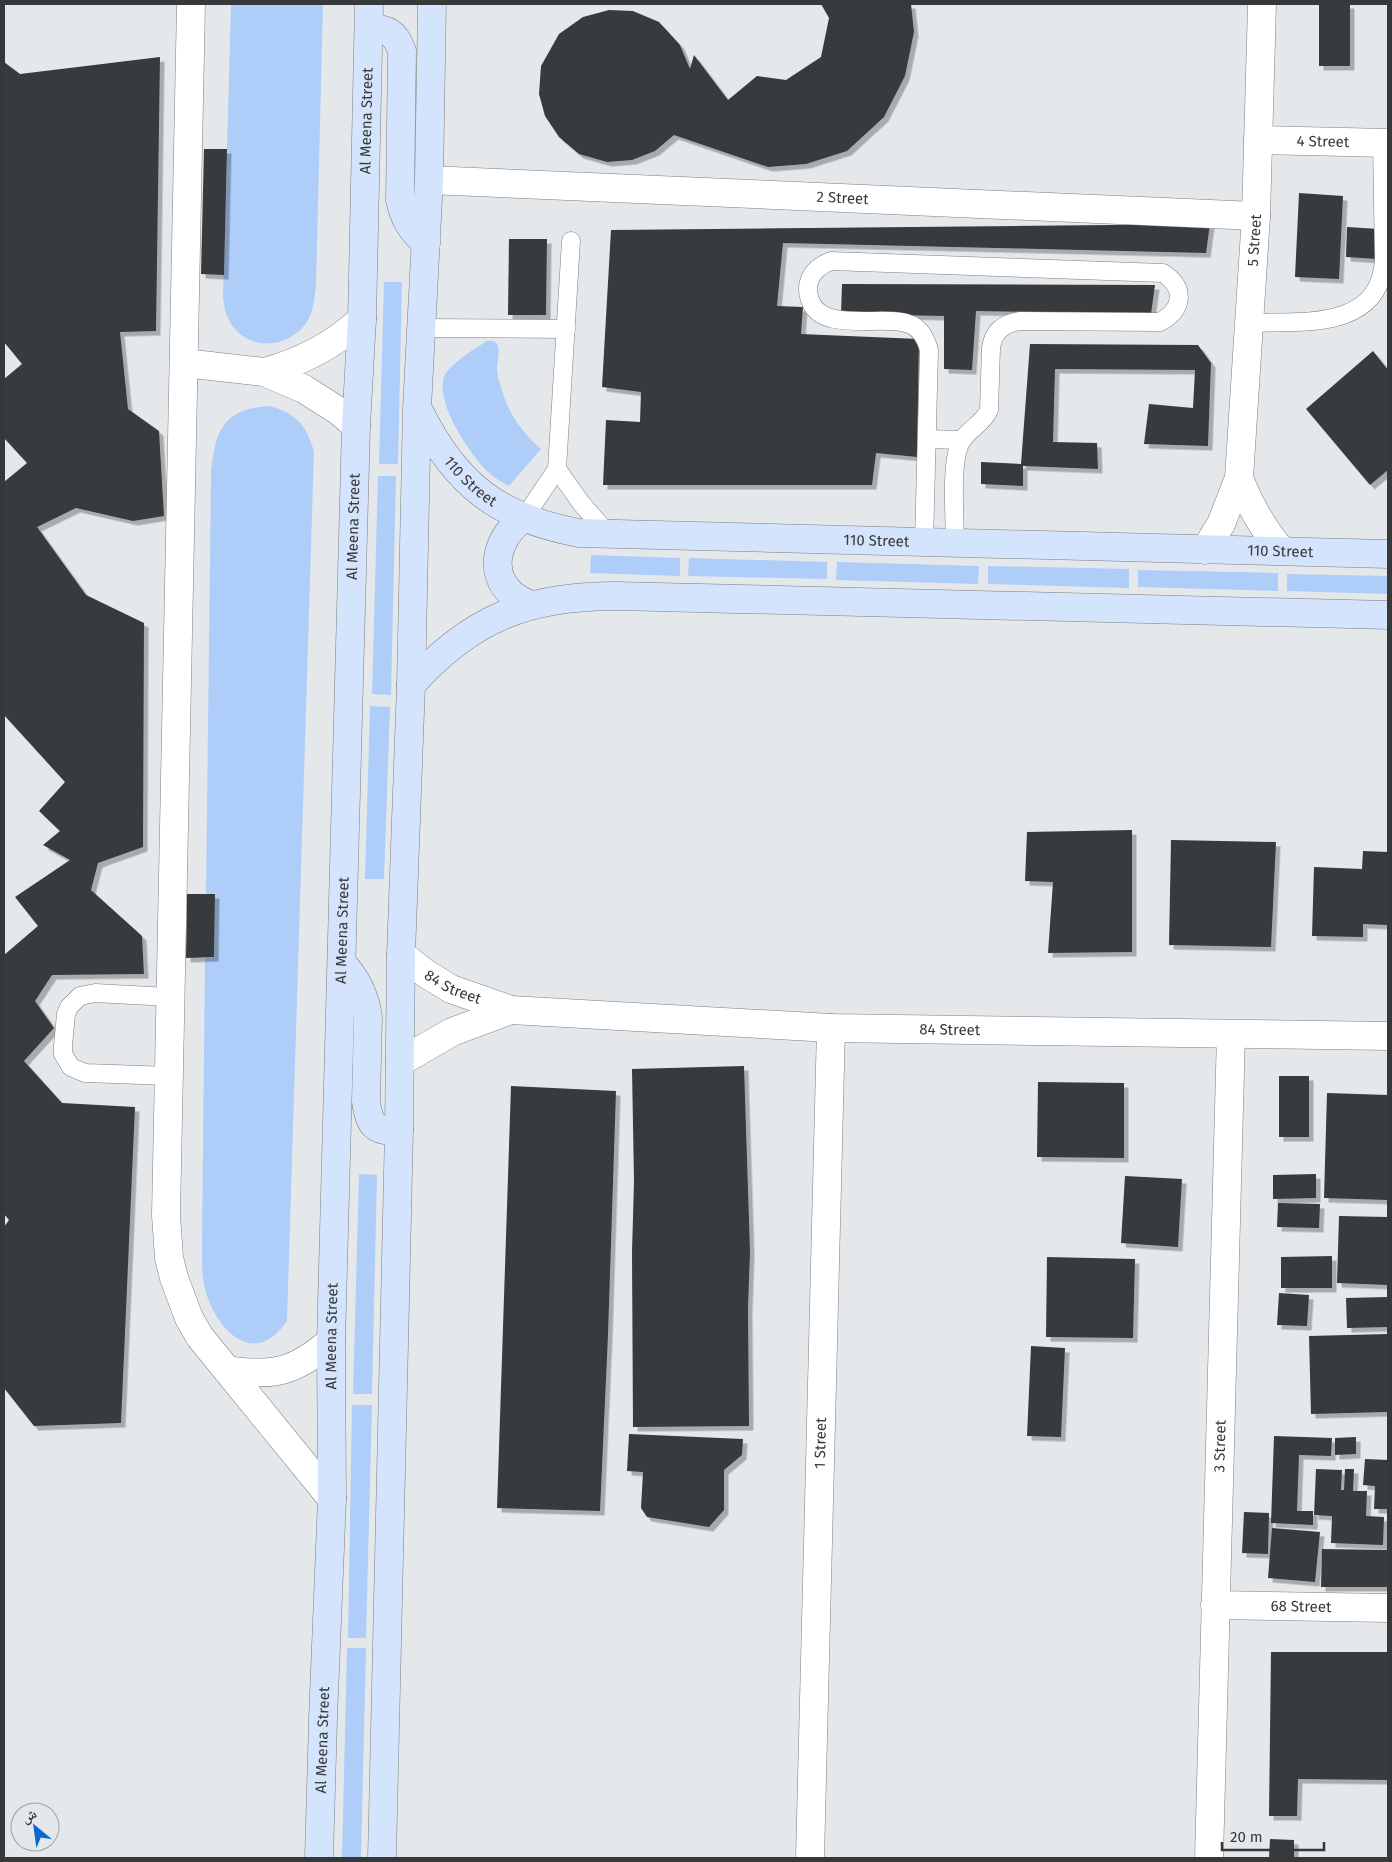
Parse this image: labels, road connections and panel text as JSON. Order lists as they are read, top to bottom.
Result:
{
  "streets": {
    "main road": ["Al Meena Street", "110 Street"],
    "street": [
      "4 Street",
      "2 Street",
      "5 Street",
      "84 Street",
      "1 Street",
      "3 Street",
      "68 Street"
    ]
  },
  "crossings": [
    ["4 Street", "5 Street"],
    ["2 Street", "5 Street"],
    ["5 Street", "110 Street"],
    ["84 Street", "1 Street"],
    ["84 Street", "3 Street"],
    ["3 Street", "68 Street"]
  ],
  "scale_bar": "20 m",
  "north": "top left"
}
